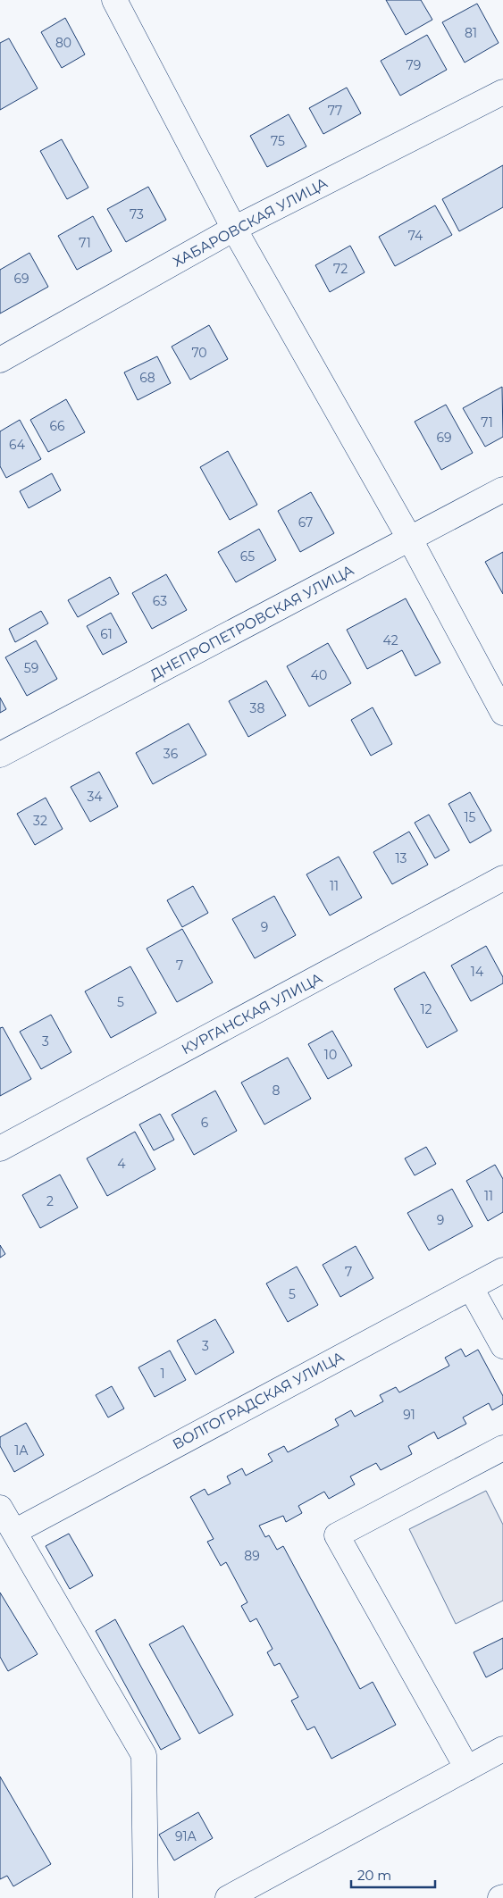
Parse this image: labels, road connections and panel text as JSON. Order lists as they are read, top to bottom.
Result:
{
  "streets": {
    "street": [
      "ХАБАРОВСКАЯ УЛИЦА",
      "ДНЕПРОПЕТРОВСКАЯ УЛИЦА",
      "КУРГАНСКАЯ УЛИЦА",
      "ВОЛГОГРАДСКАЯ УЛИЦА"
    ]
  },
  "house_numbers": [
    "81",
    "80",
    "79",
    "77",
    "75",
    "73",
    "74",
    "71",
    "72",
    "69",
    "70",
    "68",
    "71",
    "66",
    "69",
    "64",
    "67",
    "65",
    "63",
    "61",
    "42",
    "59",
    "40",
    "38",
    "36",
    "34",
    "15",
    "32",
    "13",
    "11",
    "9",
    "7",
    "14",
    "5",
    "12",
    "3",
    "10",
    "8",
    "6",
    "4",
    "11",
    "2",
    "9",
    "7",
    "5",
    "3",
    "1",
    "91",
    "1А",
    "89",
    "91А"
  ],
  "scale_bar": "20 m"
}
